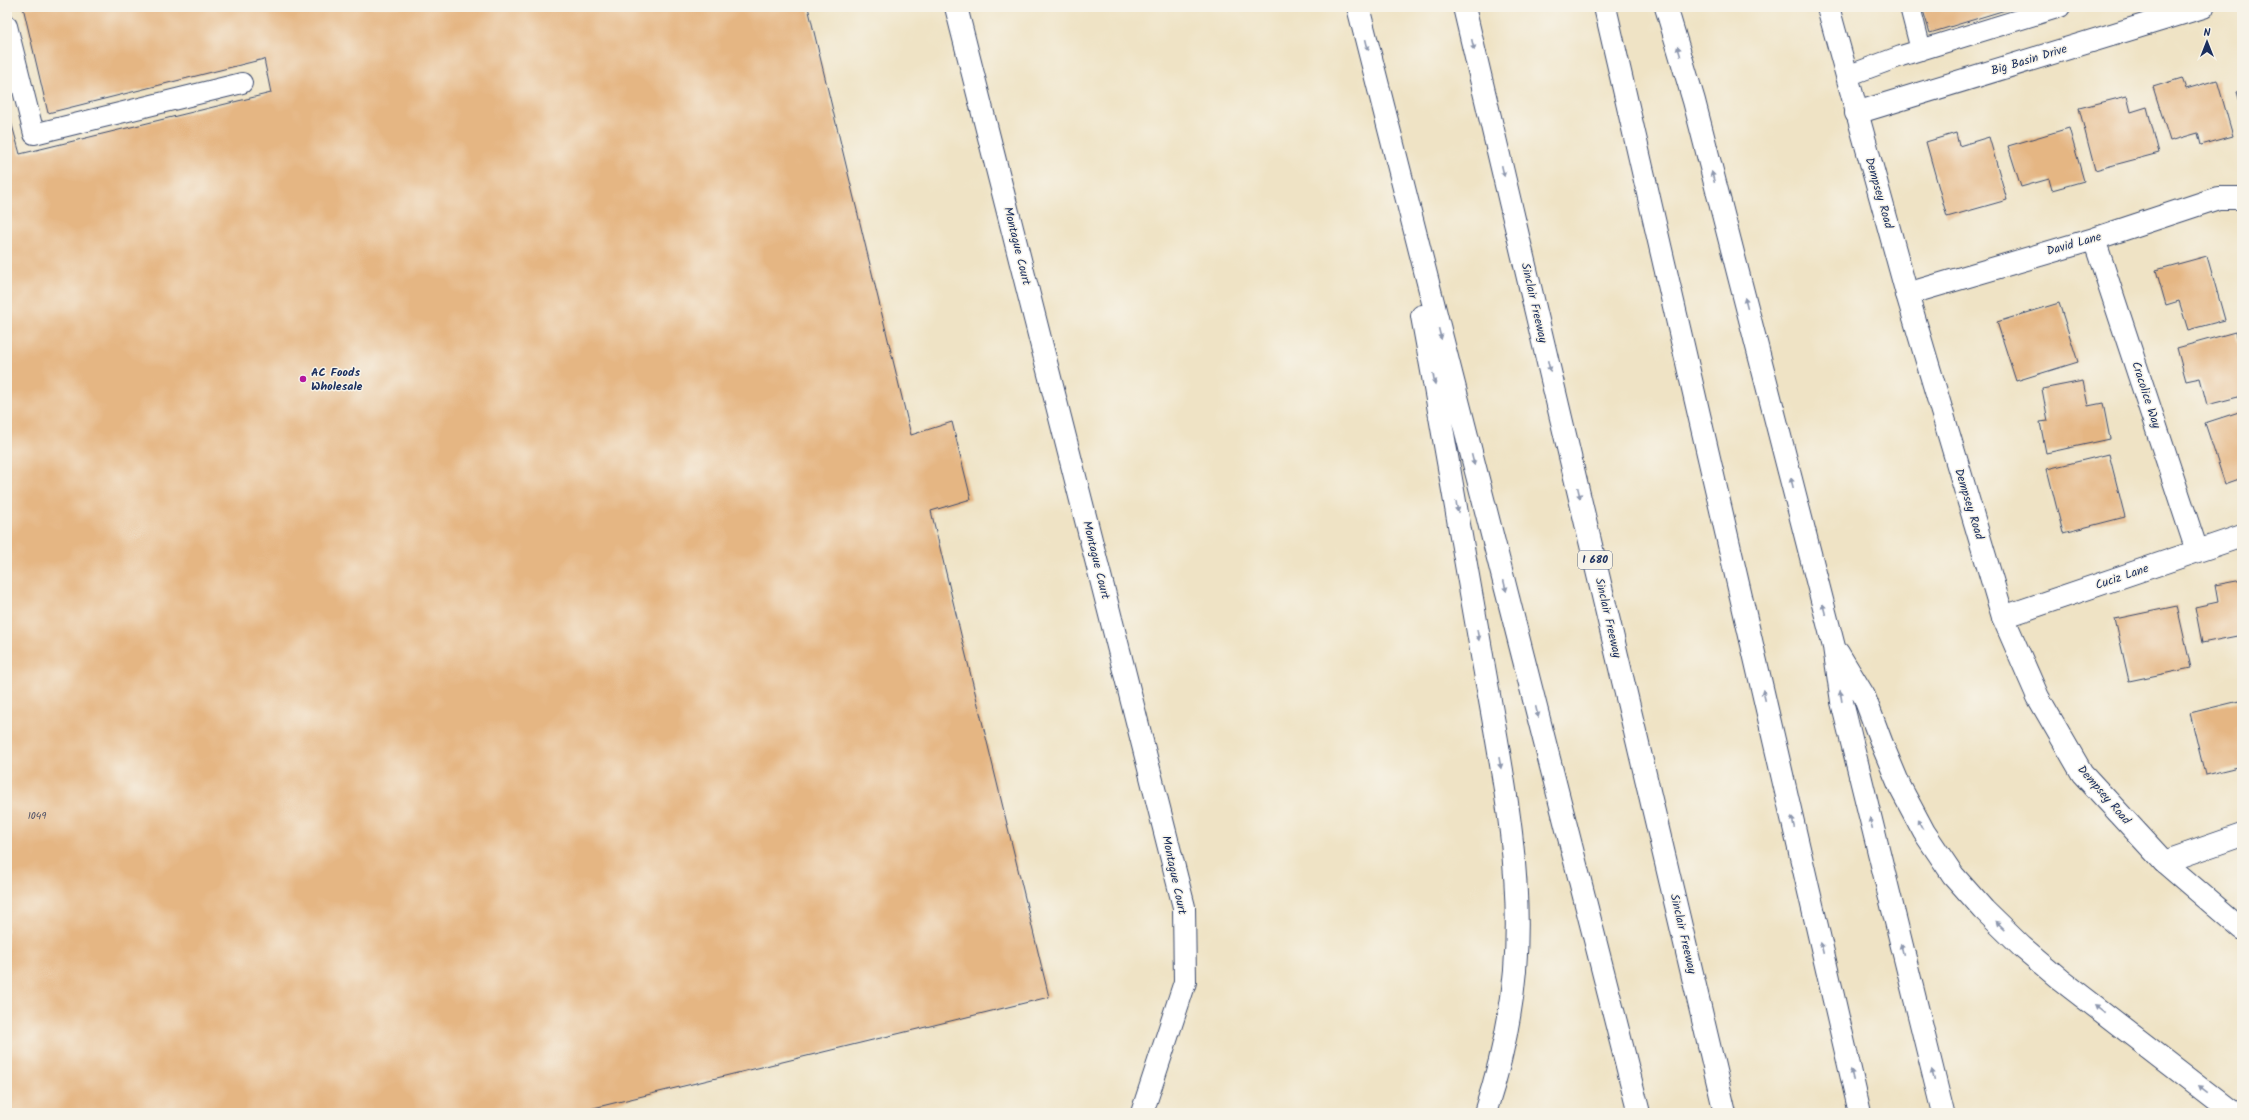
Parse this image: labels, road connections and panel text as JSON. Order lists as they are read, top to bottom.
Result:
{
  "streets": {
    "main road": [
      "Big Basin Drive",
      "Dempsey Road",
      "David Lane",
      "Montague Court",
      "Sinclair Freeway",
      "Cracolice Way",
      "I 680",
      "Cuciz Lane"
    ]
  },
  "crossings": [
    ["Big Basin Drive", "Dempsey Road"],
    ["Dempsey Road", "David Lane"],
    ["Dempsey Road", "Cuciz Lane"],
    ["David Lane", "Cracolice Way"],
    ["Cracolice Way", "Cuciz Lane"]
  ],
  "places": ["AC Foods Wholesale"],
  "house_numbers": ["1049"],
  "north": "top"
}
